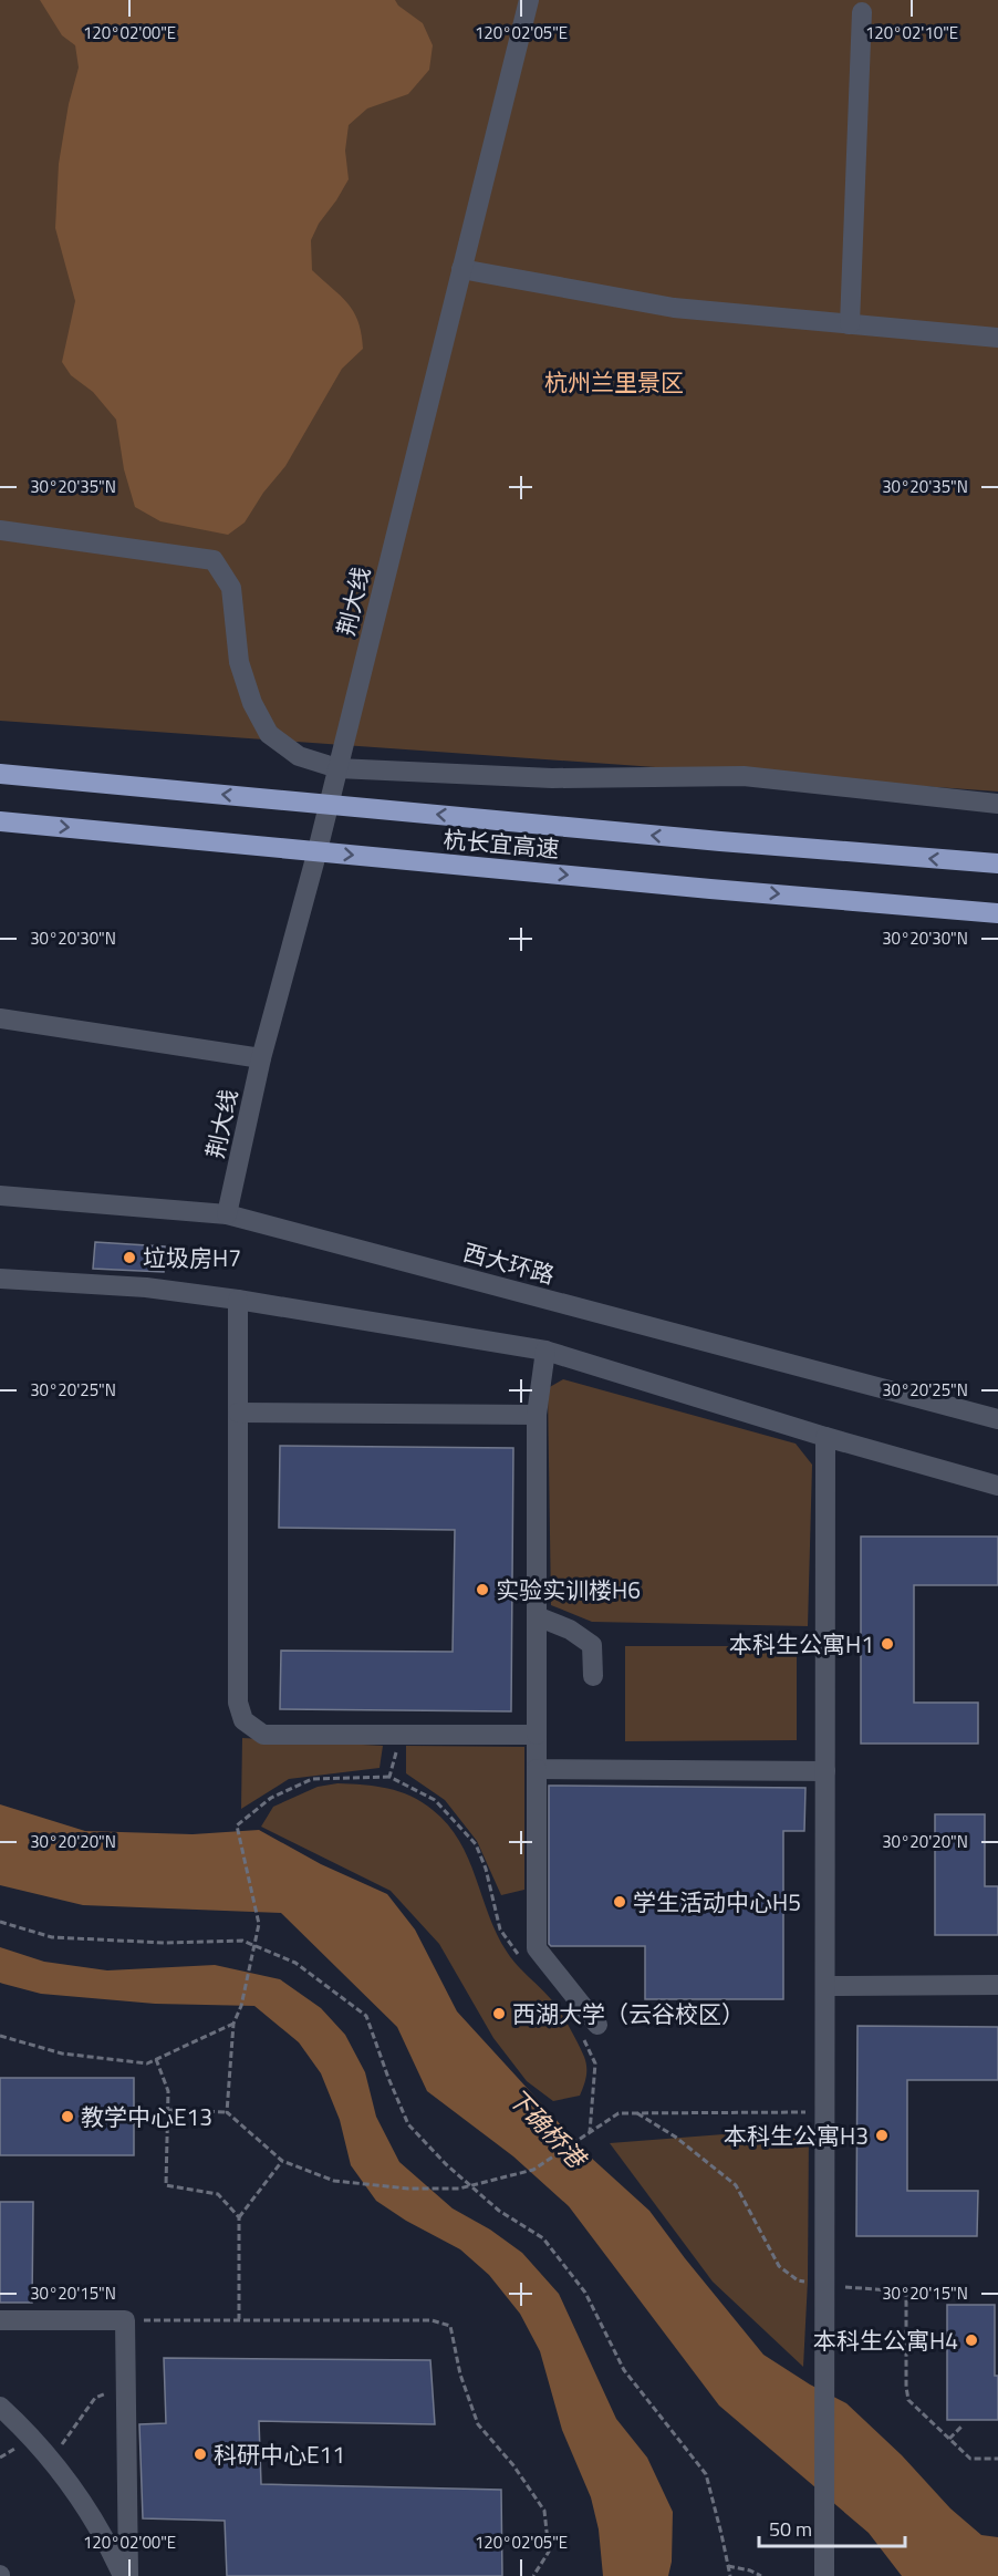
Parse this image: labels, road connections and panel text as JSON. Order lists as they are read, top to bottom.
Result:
{
  "streets": {
    "highway": ["杭长宜高速"],
    "street": ["荆大线", "西大环路"]
  },
  "crossings": [
    ["荆大线", "西大环路"]
  ],
  "water": ["下确桥港"],
  "parks": ["杭州兰里景区"],
  "places": [
    "垃圾房H7",
    "实验实训楼H6",
    "本科生公寓H1",
    "学生活动中心H5",
    "西湖大学（云谷校区）",
    "教学中心E13",
    "本科生公寓H3",
    "本科生公寓H4",
    "科研中心E11"
  ],
  "scale_bar": "50 m",
  "coordinates": [
    "120°02'00\"E",
    "120°02'05\"E",
    "120°02'10\"E",
    "30°20'35\"N",
    "30°20'30\"N",
    "30°20'25\"N",
    "30°20'20\"N",
    "30°20'15\"N"
  ]
}
